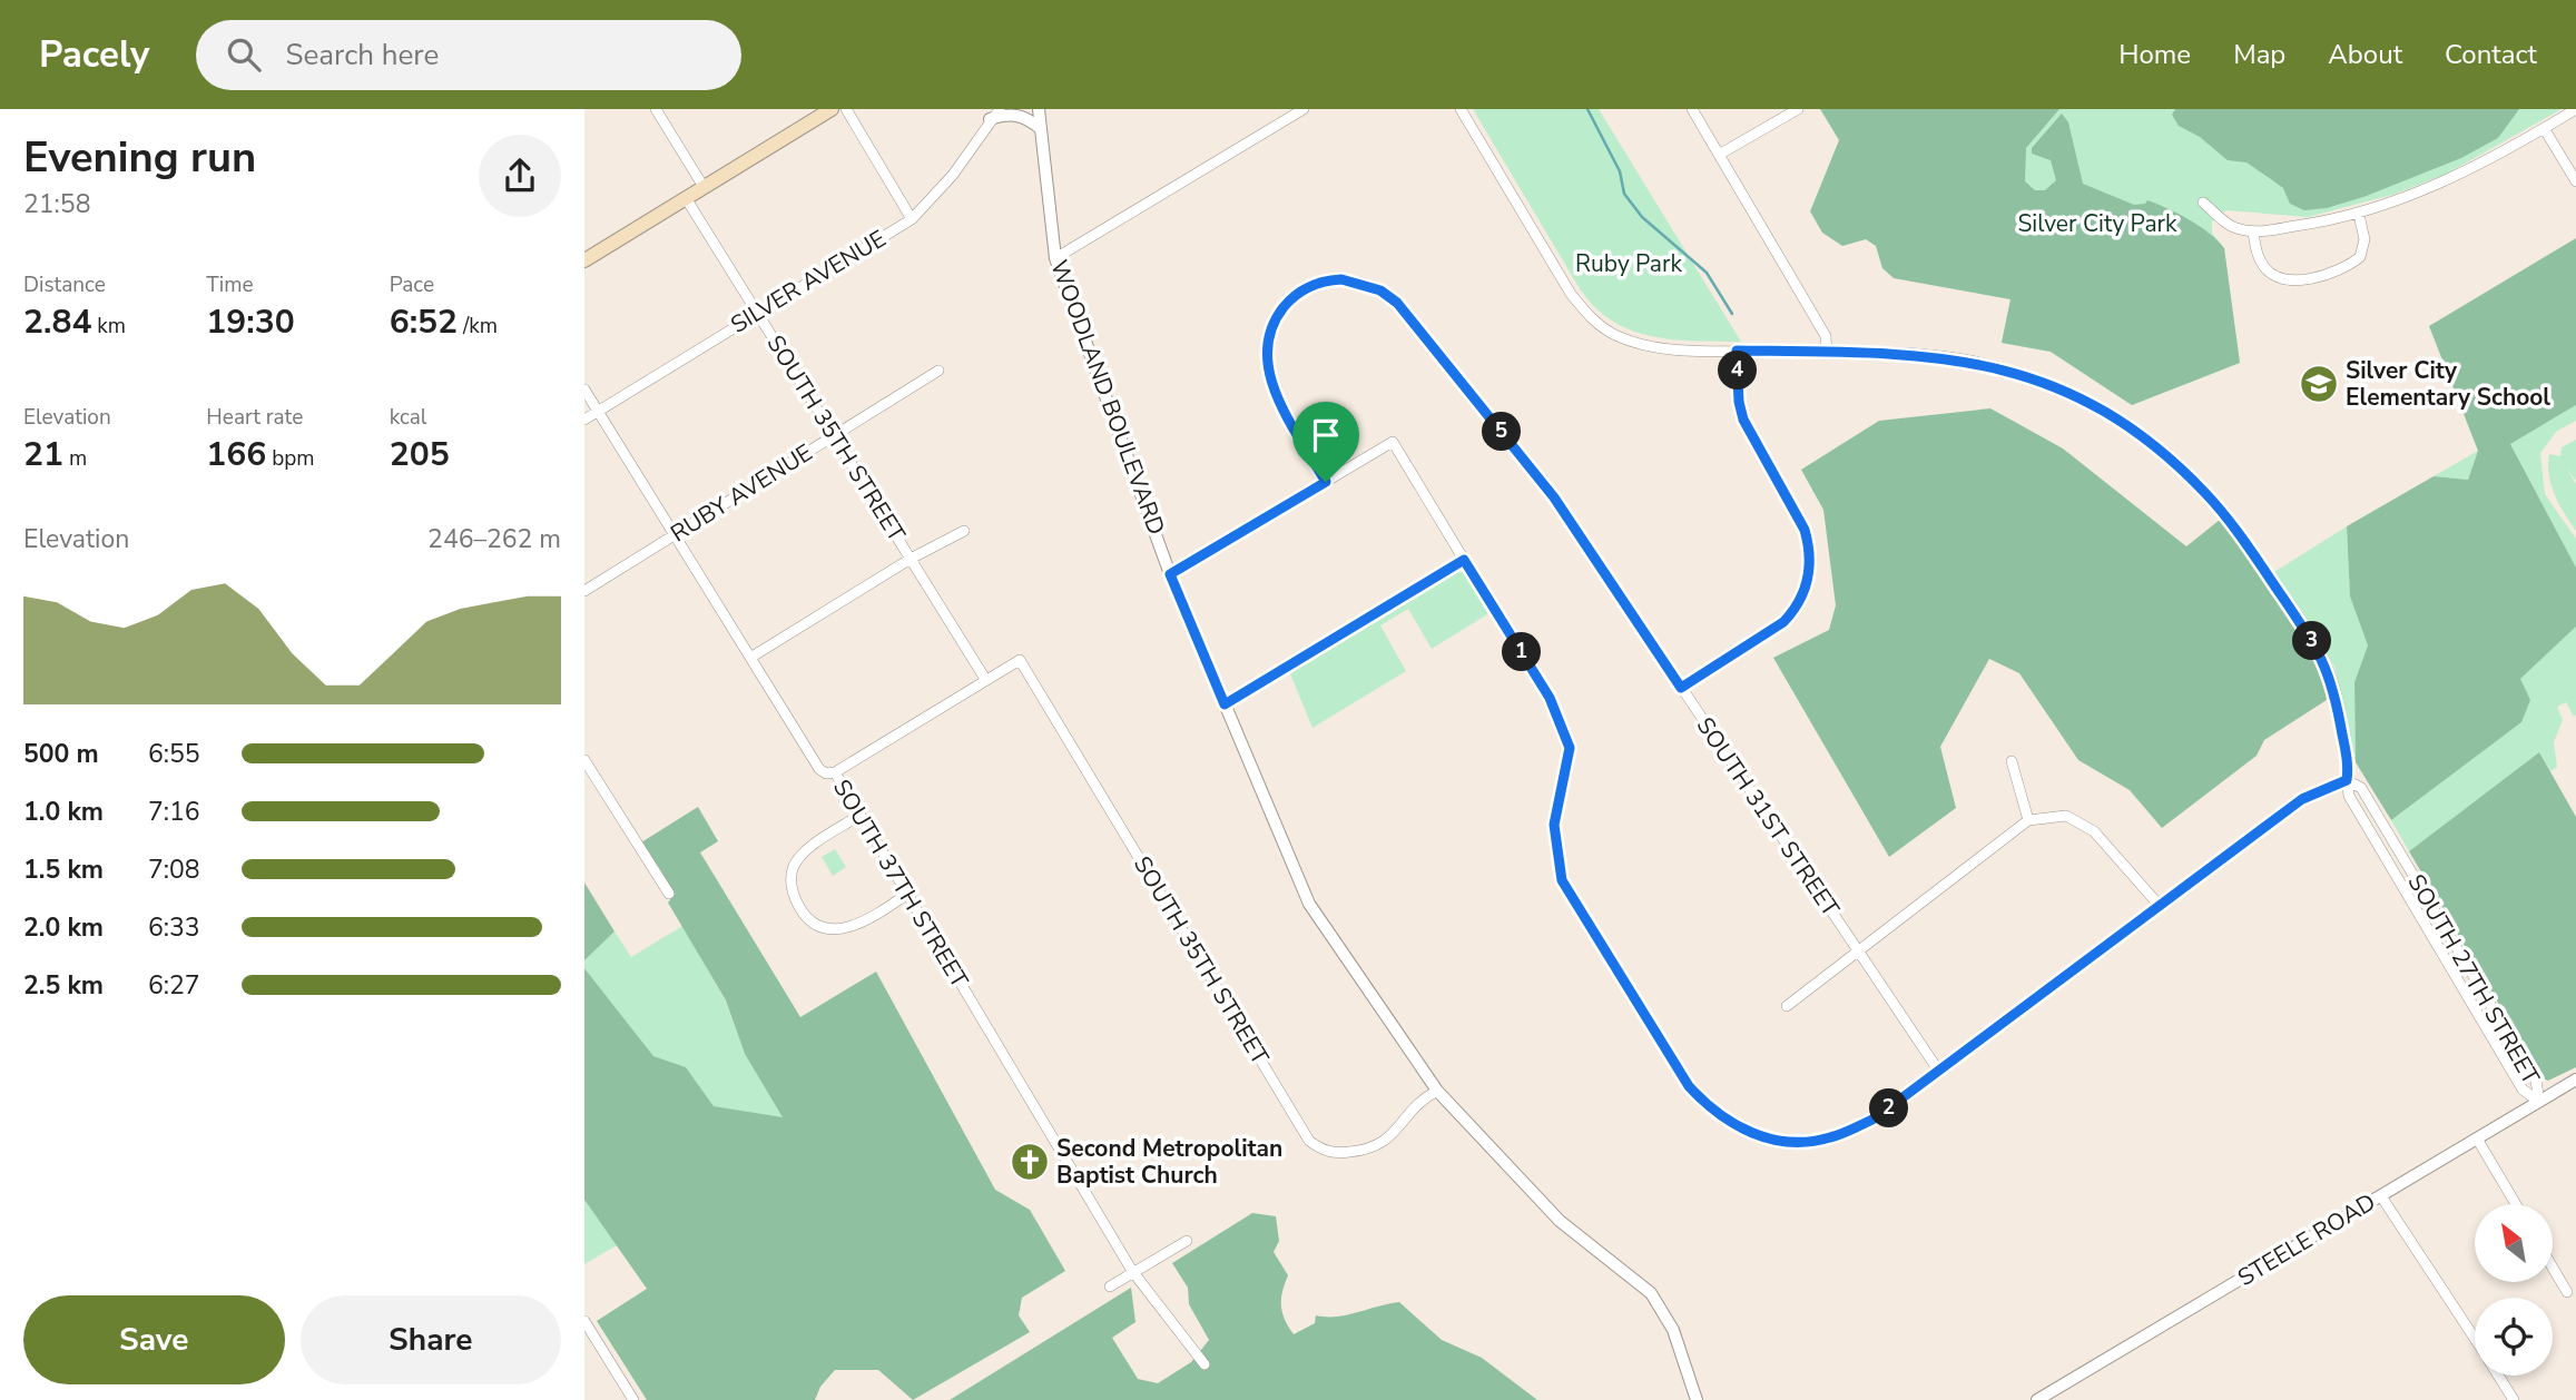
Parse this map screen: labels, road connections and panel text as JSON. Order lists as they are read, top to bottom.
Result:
{
  "streets": {
    "street": [
      "SILVER AVENUE",
      "WOODLAND BOULEVARD",
      "SOUTH 35TH STREET",
      "RUBY AVENUE",
      "SOUTH 31ST STREET",
      "SOUTH 37TH STREET",
      "SOUTH 27TH STREET",
      "STEELE ROAD"
    ]
  },
  "crossings": [
    ["SILVER AVENUE", "SOUTH 35TH STREET"],
    ["SILVER AVENUE", "SOUTH 37TH STREET"],
    ["WOODLAND BOULEVARD", "SOUTH 35TH STREET"],
    ["SOUTH 35TH STREET", "RUBY AVENUE"],
    ["RUBY AVENUE", "SOUTH 37TH STREET"],
    ["SOUTH 27TH STREET", "STEELE ROAD"]
  ],
  "parks": ["Silver City Park", "Ruby Park"],
  "places": {
    "school or university": ["Silver City Elementary School"],
    "church": ["Second Metropolitan Baptist Church"]
  },
  "north": "top left",
  "page": {
    "header": "Pacely",
    "search": "Search here",
    "nav": [
      "Home",
      "Map",
      "About",
      "Contact"
    ],
    "heading": ["Evening run", "21:58"],
    "stats": [
      ["Distance", "2.84 km"],
      ["Time", "19:30"],
      ["Pace", "6:52 /km"],
      ["Elevation", "21 m"],
      ["Heart rate", "166 bpm"],
      ["kcal", "205"]
    ],
    "pins": [
      "4",
      "5",
      "3",
      "1",
      "2"
    ],
    "chart": ["Elevation", "246–262 m"],
    "list": [
      {
        "name": "500 m",
        "note": "6:55"
      },
      {
        "name": "1.0 km",
        "note": "7:16"
      },
      {
        "name": "1.5 km",
        "note": "7:08"
      },
      {
        "name": "2.0 km",
        "note": "6:33"
      },
      {
        "name": "2.5 km",
        "note": "6:27"
      }
    ],
    "buttons": ["Save", "Share"]
  }
}
